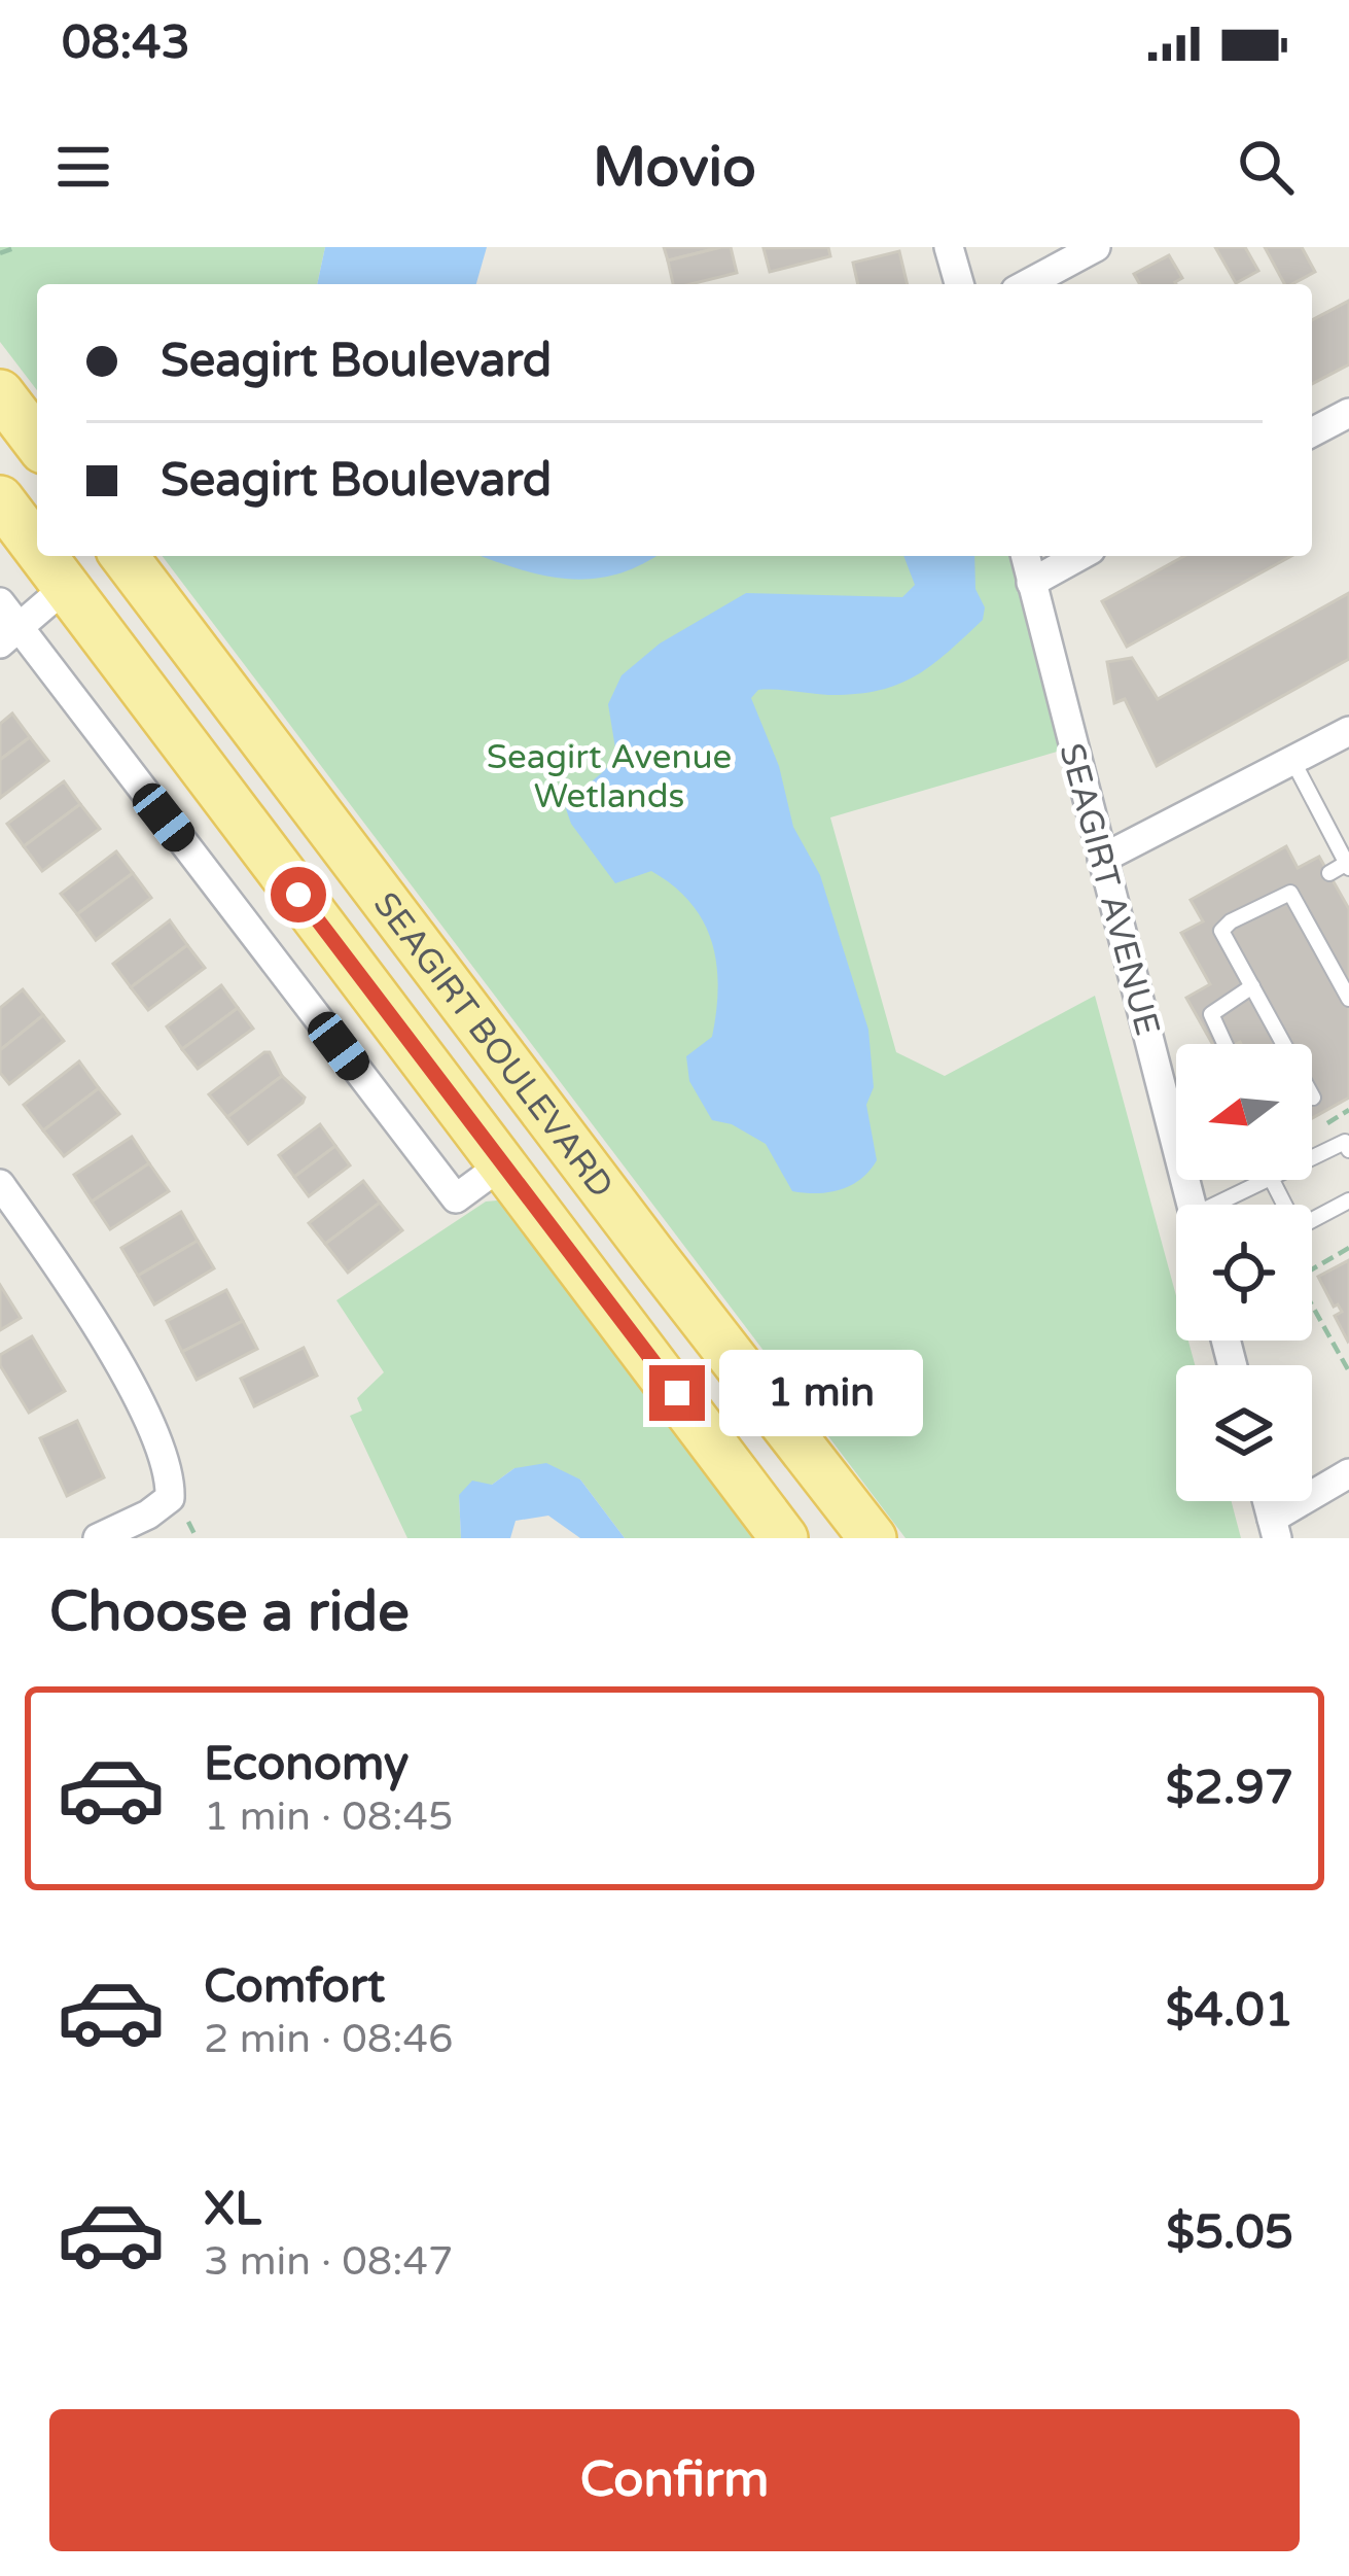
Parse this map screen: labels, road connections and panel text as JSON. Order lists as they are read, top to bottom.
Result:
{
  "streets": {
    "main road": ["SEAGIRT BOULEVARD"],
    "street": ["SEAGIRT AVENUE"]
  },
  "parks": ["Seagirt Avenue Wetlands"],
  "north": "left",
  "page": {
    "status": "08:43",
    "header": "Movio",
    "banner": ["Seagirt Boulevard", "Seagirt Boulevard"],
    "bubble": "1 min",
    "heading": "Choose a ride",
    "list": [
      {
        "name": "Economy",
        "note": "1 min · 08:45",
        "value": "$2.97"
      },
      {
        "name": "Comfort",
        "note": "2 min · 08:46",
        "value": "$4.01"
      },
      {
        "name": "XL",
        "note": "3 min · 08:47",
        "value": "$5.05"
      }
    ],
    "buttons": "Confirm"
  }
}
